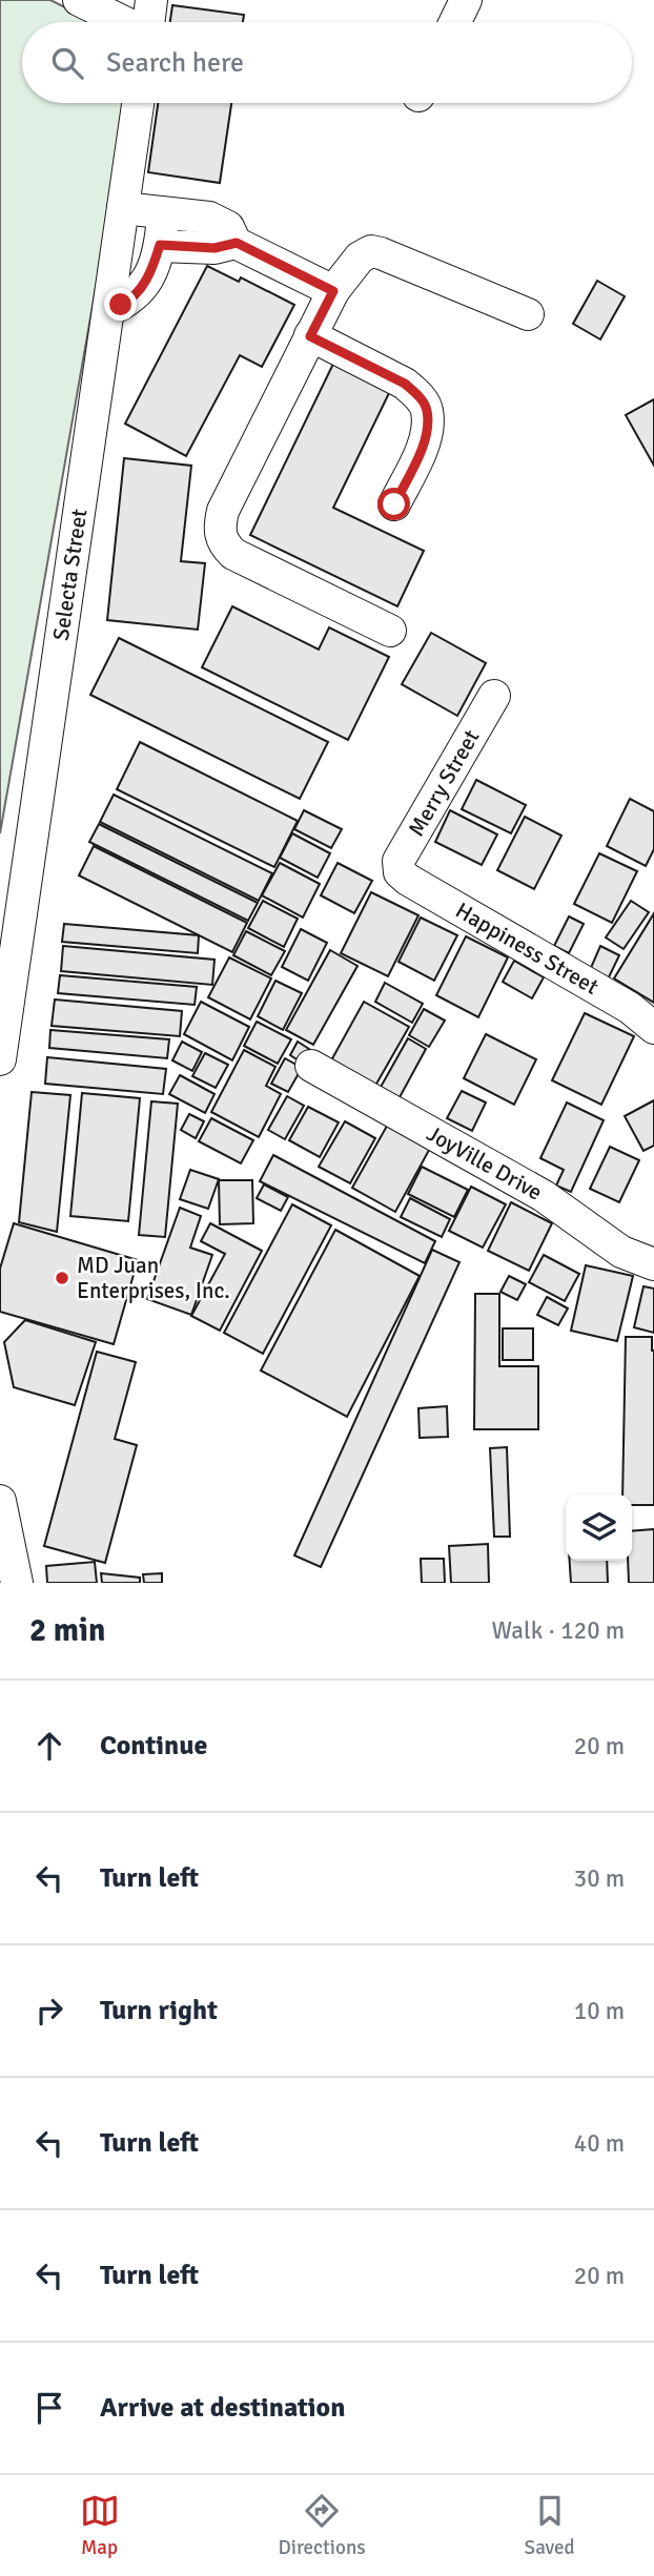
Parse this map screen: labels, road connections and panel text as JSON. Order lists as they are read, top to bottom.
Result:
{
  "streets": {
    "street": [
      "Selecta Street",
      "Merry Street",
      "Happiness Street",
      "JoyVille Drive"
    ]
  },
  "crossings": [
    ["Merry Street", "Happiness Street"]
  ],
  "places": ["MD Juan Enterprises, Inc."],
  "page": {
    "search": "Search here",
    "heading": ["2 min", "Walk · 120 m"],
    "list": [
      ["Continue", "20 m"],
      ["Turn left", "30 m"],
      ["Turn right", "10 m"],
      ["Turn left", "40 m"],
      ["Turn left", "20 m"],
      "Arrive at destination"
    ],
    "nav": ["Map", "Directions", "Saved"]
  }
}
